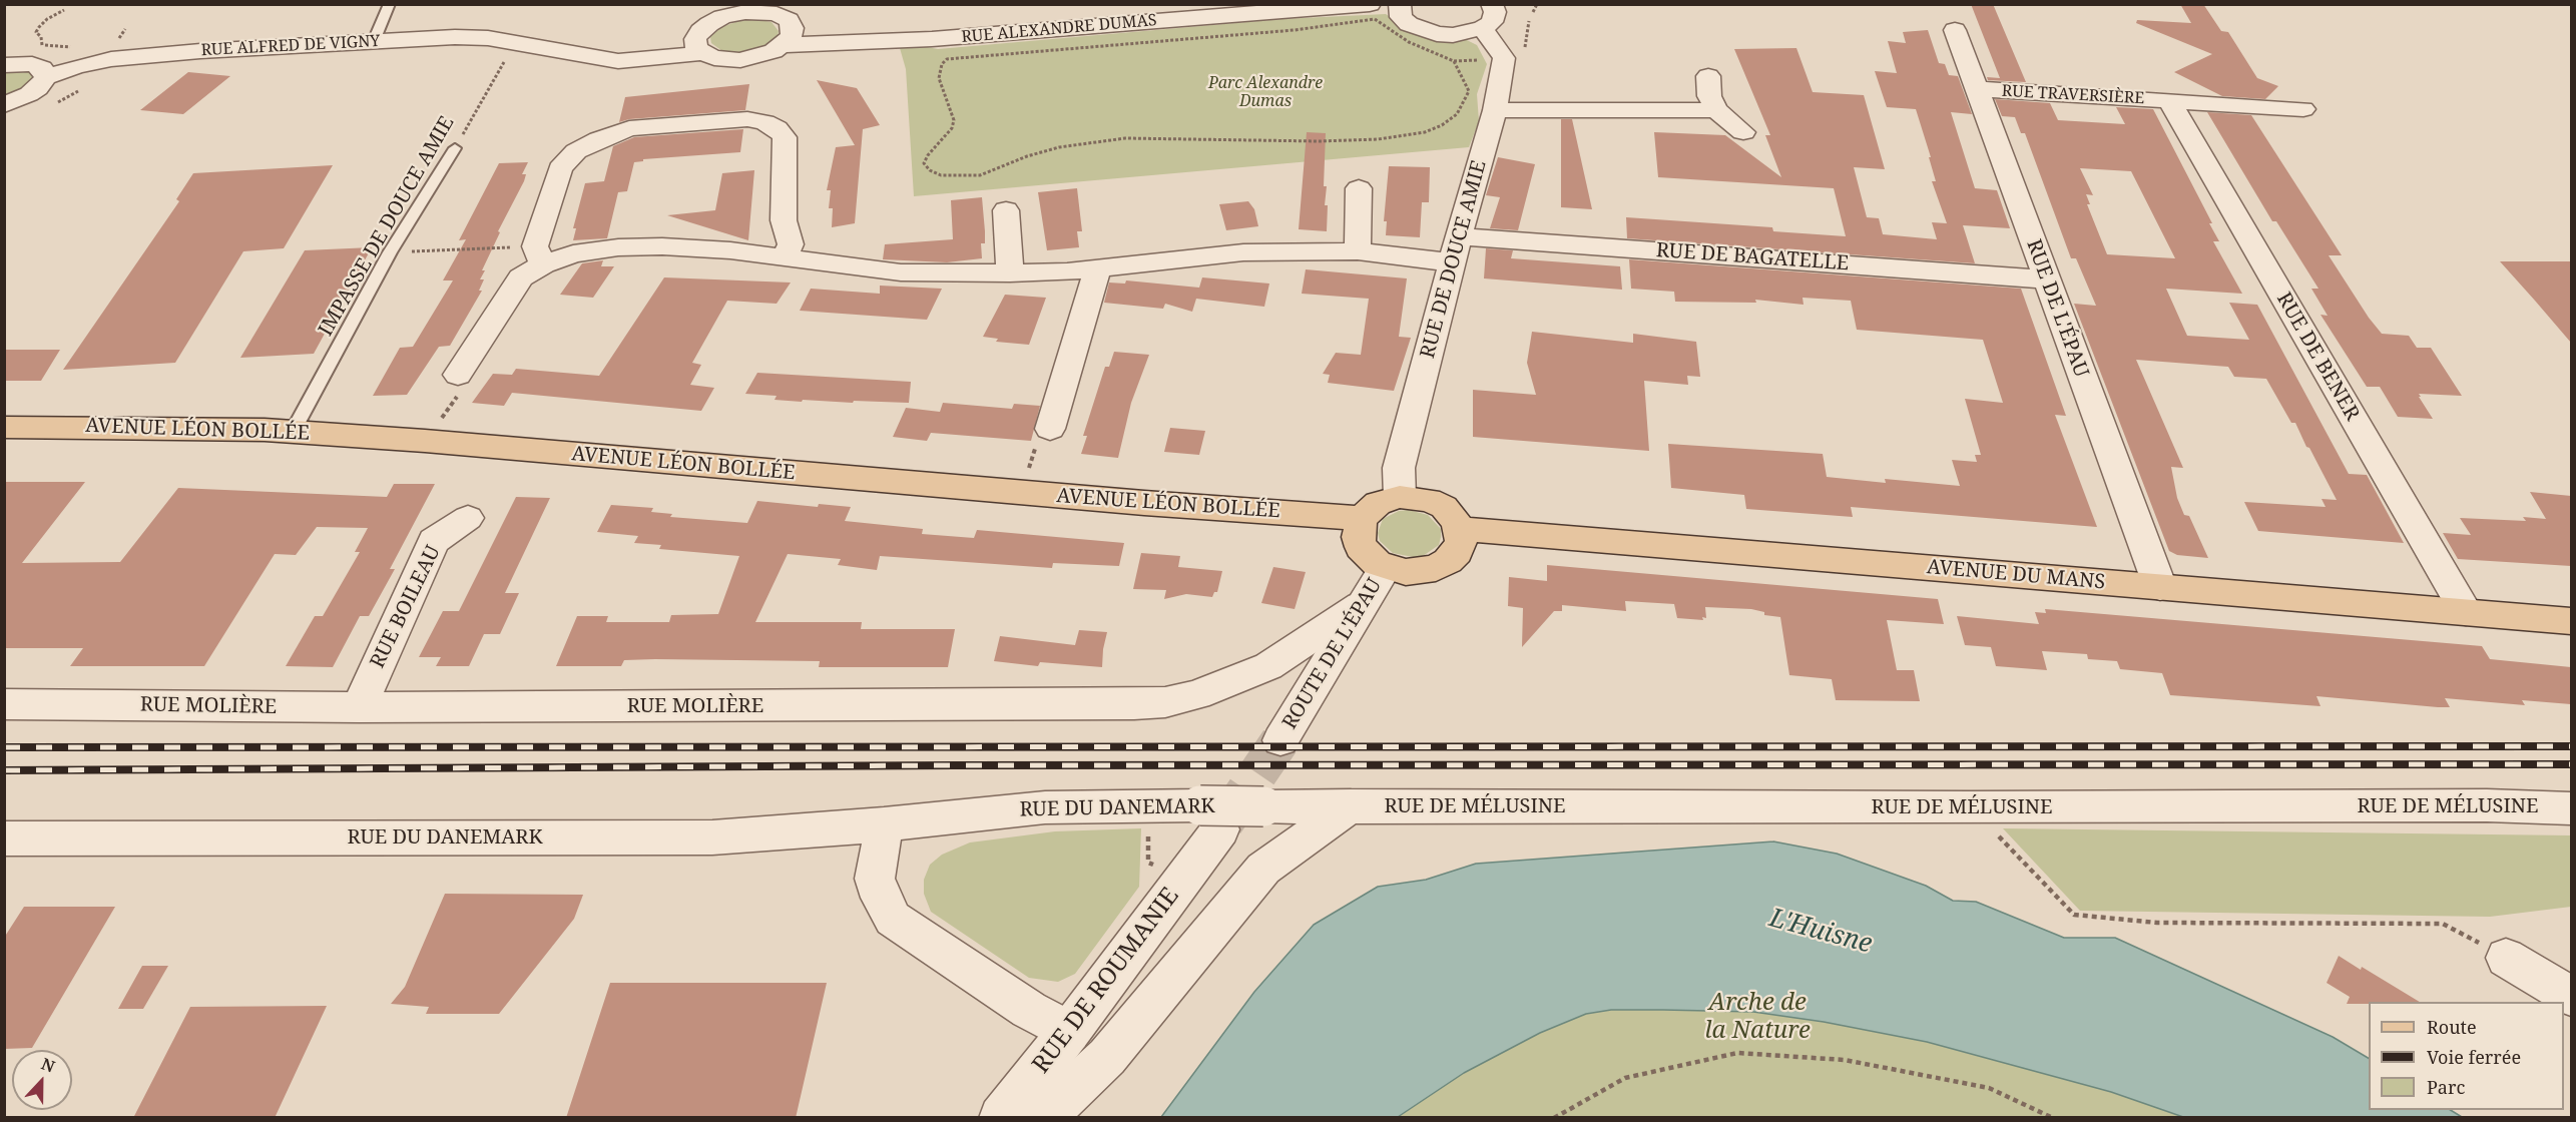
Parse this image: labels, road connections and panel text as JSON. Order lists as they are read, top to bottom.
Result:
{
  "streets": {
    "main road": ["AVENUE LÉON BOLLÉE", "AVENUE DU MANS"],
    "street": [
      "RUE ALEXANDRE DUMAS",
      "RUE ALFRED DE VIGNY",
      "RUE TRAVERSIÈRE",
      "RUE DE BAGATELLE",
      "RUE DE DOUCE AMIE",
      "RUE DE L'ÉPAU",
      "RUE DE BENER",
      "RUE BOILEAU",
      "ROUTE DE L'ÉPAU",
      "RUE MOLIÈRE",
      "RUE DE MÉLUSINE",
      "RUE DU DANEMARK",
      "RUE DE ROUMANIE"
    ],
    "lane": ["IMPASSE DE DOUCE AMIE"]
  },
  "crossings": [
    ["RUE ALEXANDRE DUMAS", "RUE ALFRED DE VIGNY"],
    ["RUE ALFRED DE VIGNY", "IMPASSE DE DOUCE AMIE"],
    ["RUE TRAVERSIÈRE", "RUE DE L'ÉPAU"],
    ["RUE TRAVERSIÈRE", "RUE DE BENER"],
    ["IMPASSE DE DOUCE AMIE", "AVENUE LÉON BOLLÉE"],
    ["RUE DE BAGATELLE", "RUE DE DOUCE AMIE"],
    ["RUE DE BAGATELLE", "RUE DE L'ÉPAU"],
    ["RUE DE DOUCE AMIE", "AVENUE LÉON BOLLÉE"],
    ["RUE DE DOUCE AMIE", "AVENUE DU MANS"],
    ["RUE DE DOUCE AMIE", "ROUTE DE L'ÉPAU"],
    ["RUE DE L'ÉPAU", "AVENUE DU MANS"],
    ["RUE DE BENER", "AVENUE DU MANS"],
    ["AVENUE LÉON BOLLÉE", "AVENUE DU MANS"],
    ["AVENUE LÉON BOLLÉE", "ROUTE DE L'ÉPAU"],
    ["AVENUE DU MANS", "ROUTE DE L'ÉPAU"],
    ["RUE BOILEAU", "RUE MOLIÈRE"],
    ["ROUTE DE L'ÉPAU", "RUE MOLIÈRE"],
    ["RUE DE MÉLUSINE", "RUE DU DANEMARK"],
    ["RUE DU DANEMARK", "RUE DE ROUMANIE"]
  ],
  "water": ["L'Huisne"],
  "parks": ["Parc Alexandre Dumas", "Arche de la Nature"],
  "legend": ["Route", "Voie ferrée", "Parc"],
  "north": "top"
}
